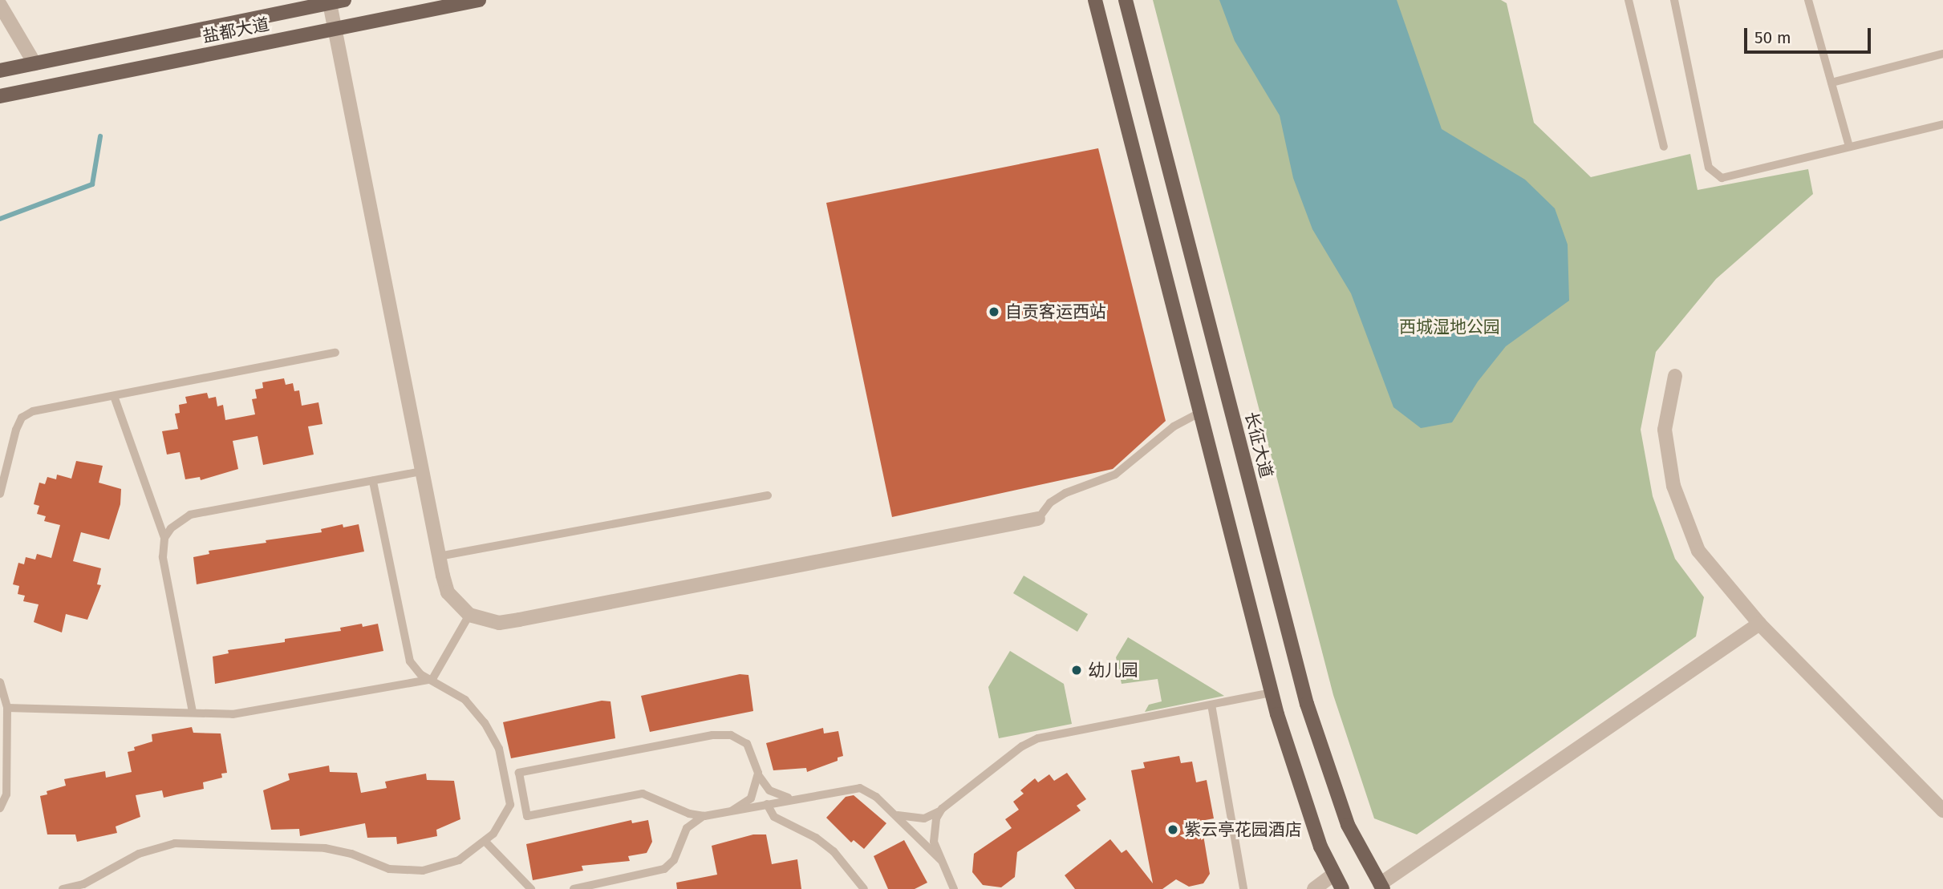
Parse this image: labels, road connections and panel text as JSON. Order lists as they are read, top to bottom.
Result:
{
  "streets": {
    "main road": ["盐都大道", "长征大道"]
  },
  "parks": ["西城湿地公园"],
  "places": ["自贡客运西站", "幼儿园", "紫云亭花园酒店"],
  "scale_bar": "50 m"
}
